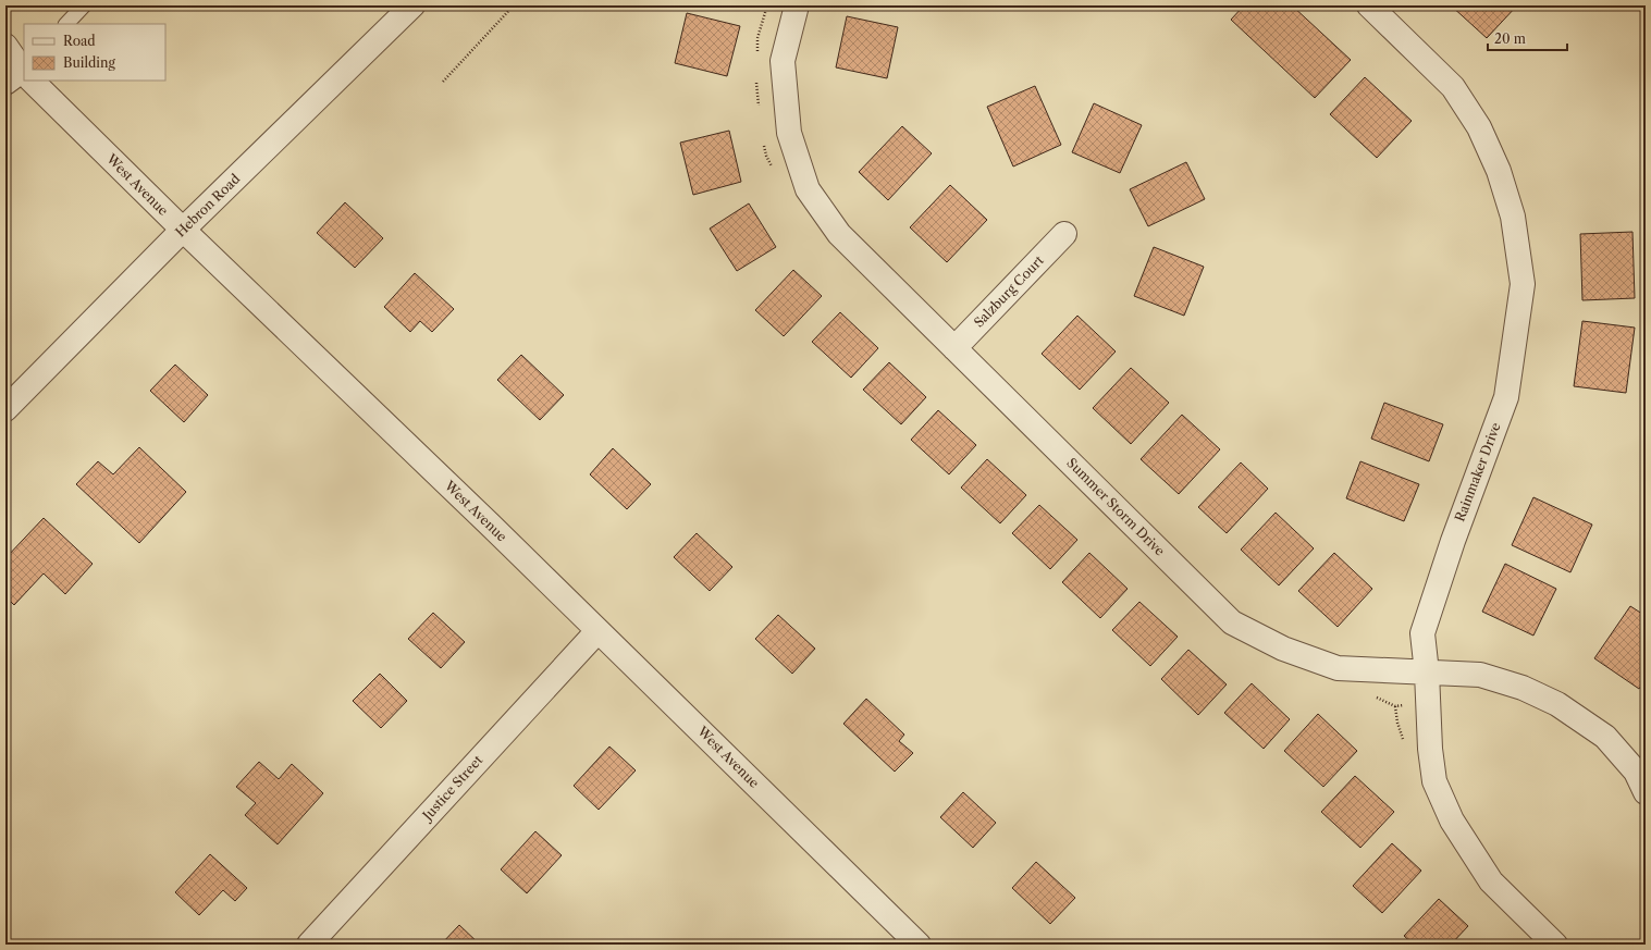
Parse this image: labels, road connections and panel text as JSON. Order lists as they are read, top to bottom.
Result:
{
  "streets": {
    "street": [
      "West Avenue",
      "Hebron Road",
      "Salzburg Court",
      "Rainmaker Drive",
      "Summer Storm Drive",
      "Justice Street"
    ]
  },
  "crossings": [
    ["West Avenue", "Hebron Road"],
    ["West Avenue", "Justice Street"],
    ["Salzburg Court", "Summer Storm Drive"],
    ["Rainmaker Drive", "Summer Storm Drive"]
  ],
  "legend": ["Road", "Building"],
  "scale_bar": "20 m"
}
